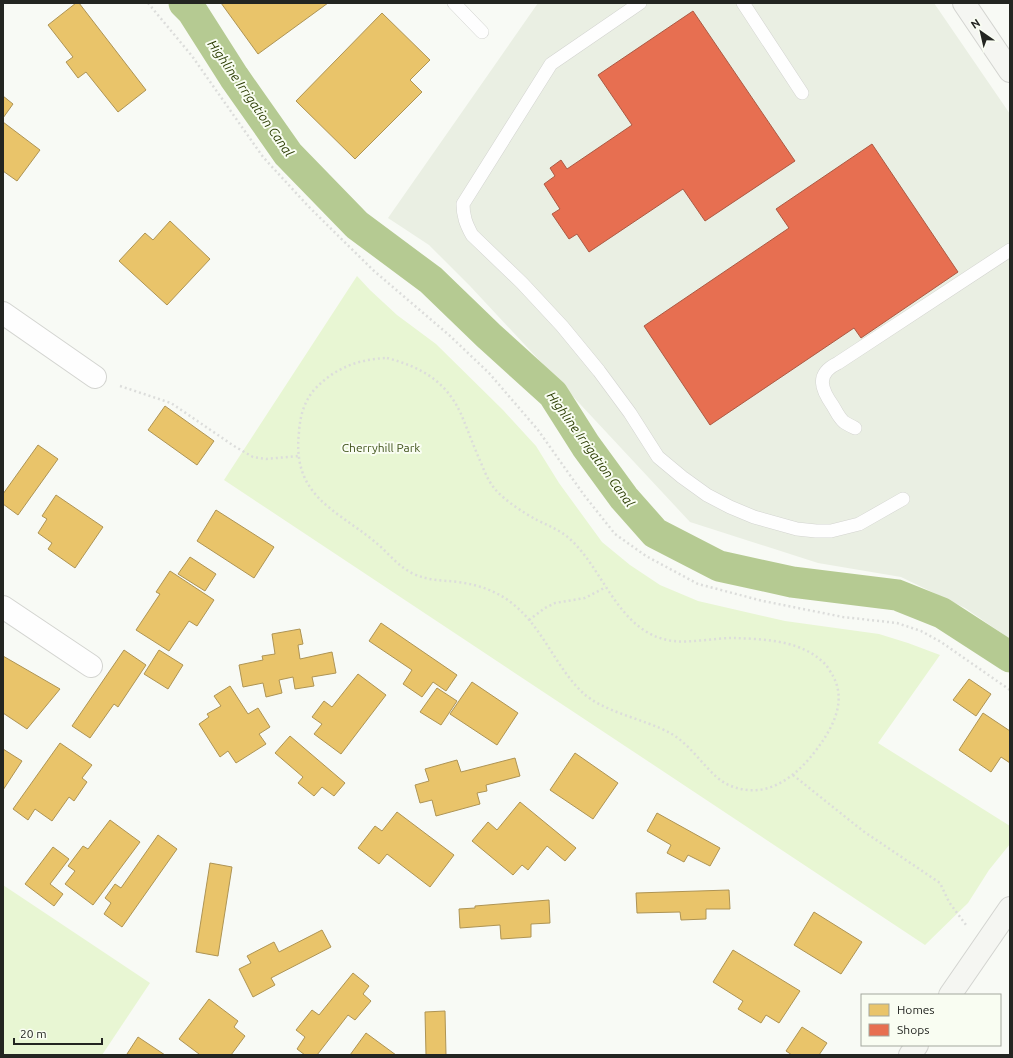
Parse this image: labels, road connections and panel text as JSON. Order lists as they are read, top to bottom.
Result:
{
  "water": ["Highline Irrigation Canal"],
  "parks": ["Cherryhill Park"],
  "legend": ["Homes", "Shops"],
  "scale_bar": "20 m",
  "north": "top left"
}
